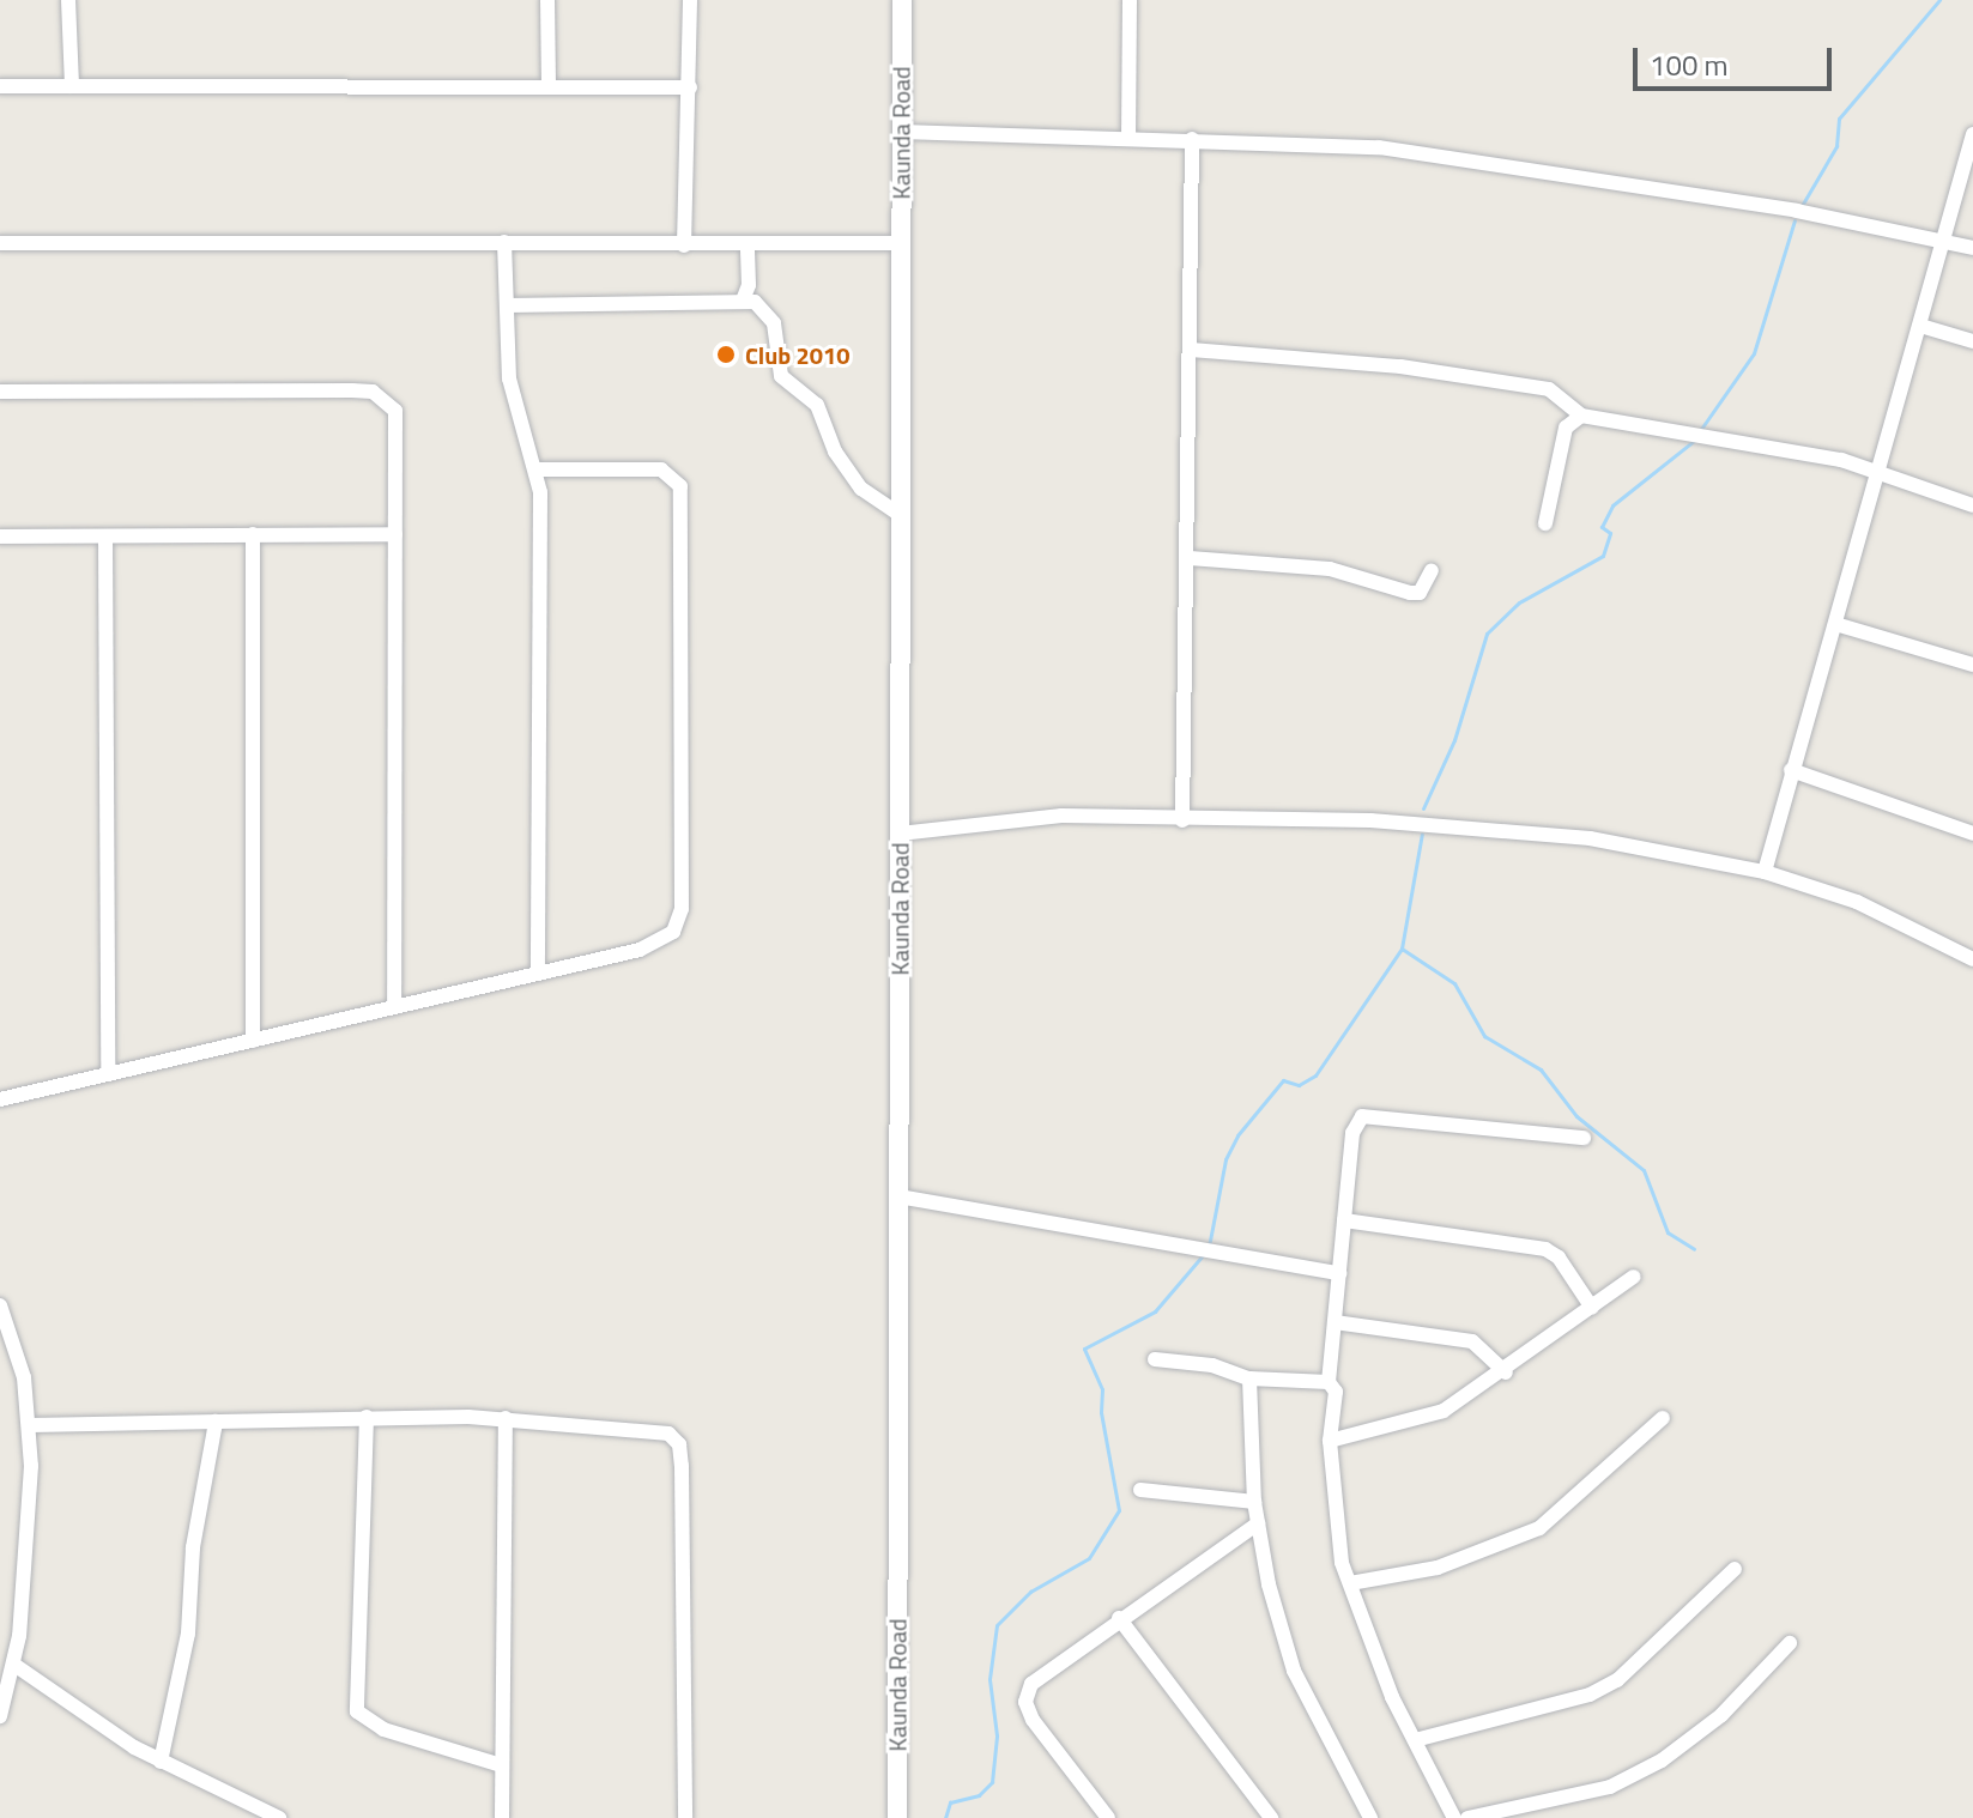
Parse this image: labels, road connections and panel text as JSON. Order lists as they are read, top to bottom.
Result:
{
  "streets": {
    "main road": ["Kaunda Road"]
  },
  "places": ["Club 2010"],
  "scale_bar": "100 m"
}
